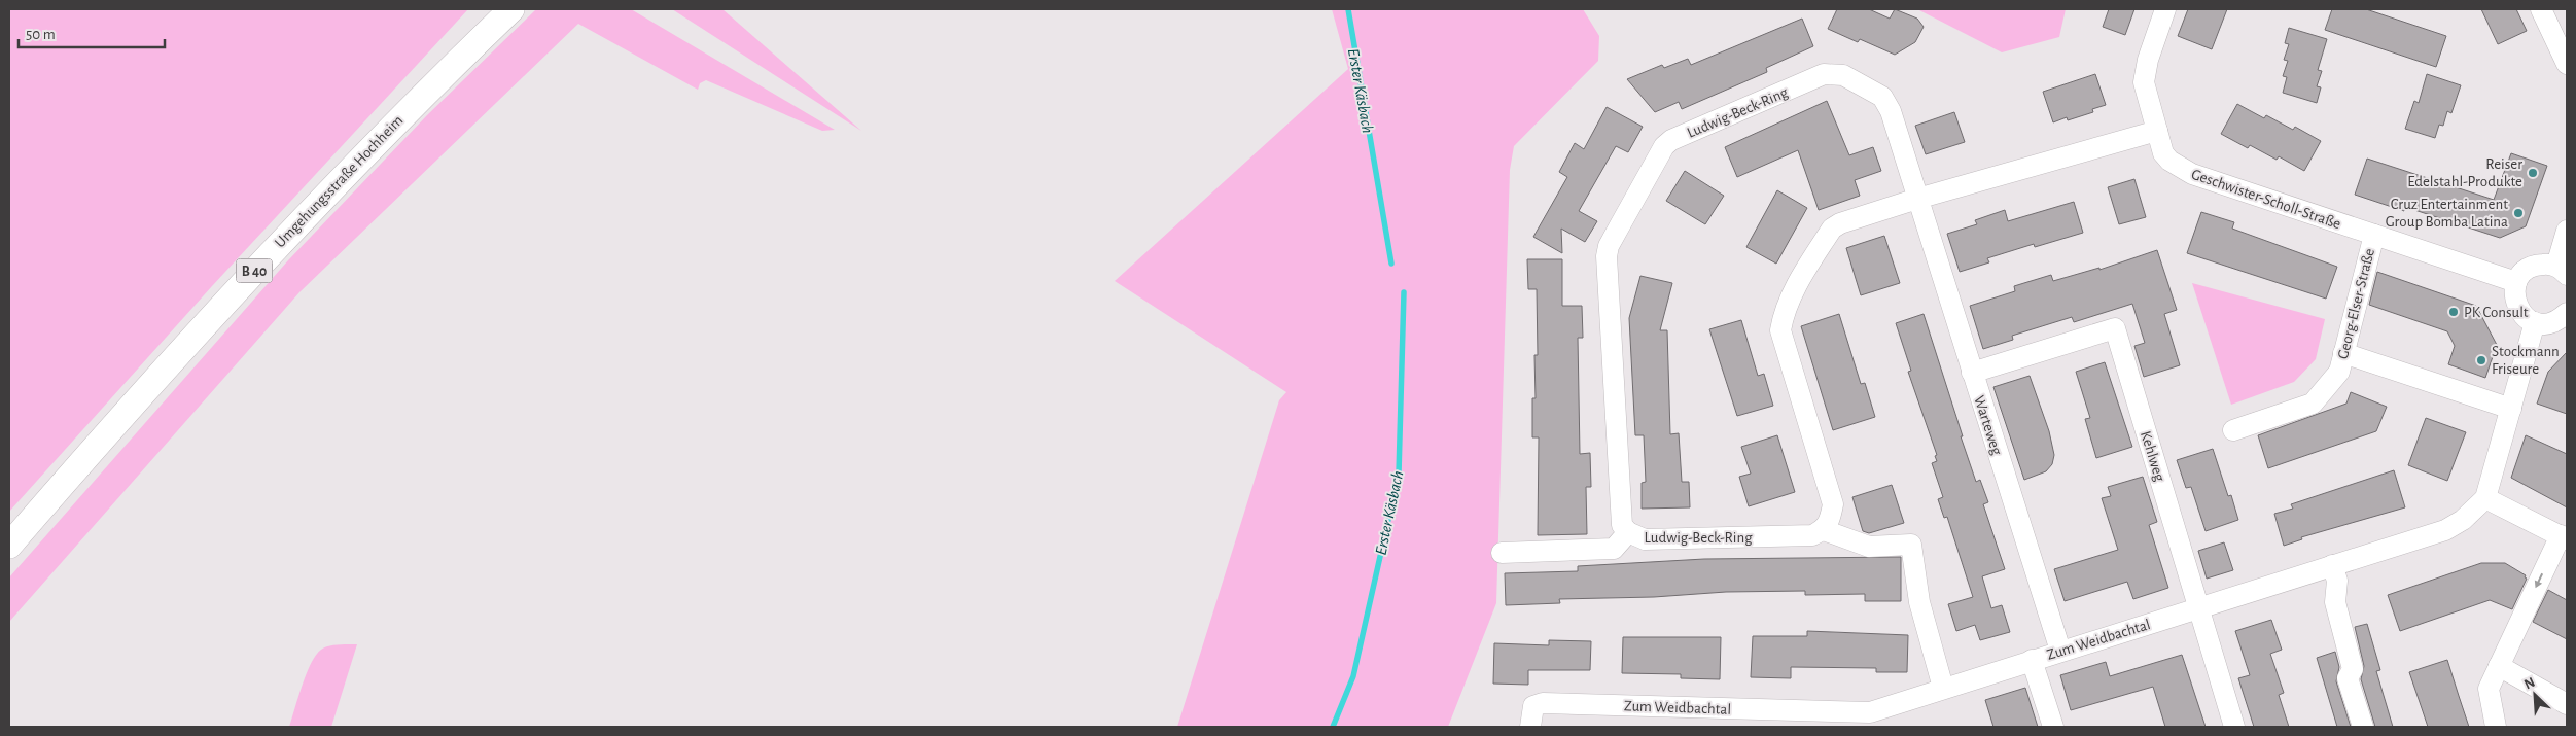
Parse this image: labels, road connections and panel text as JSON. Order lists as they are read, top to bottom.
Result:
{
  "streets": {
    "main road": ["Umgehungsstraße Hochheim", "B 40"],
    "street": [
      "Ludwig-Beck-Ring",
      "Geschwister-Scholl-Straße",
      "Georg-Elser-Straße",
      "Warteweg",
      "Kehlweg",
      "Zum Weidbachtal"
    ]
  },
  "crossings": [
    ["Ludwig-Beck-Ring", "Warteweg"],
    ["Geschwister-Scholl-Straße", "Georg-Elser-Straße"],
    ["Warteweg", "Kehlweg"],
    ["Warteweg", "Zum Weidbachtal"],
    ["Kehlweg", "Zum Weidbachtal"]
  ],
  "water": ["Erster Käsbach"],
  "places": [
    "Reiser Edelstahl-Produkte",
    "Cruz Entertainment Group Bomba Latina",
    "PK Consult",
    "Stockmann Friseure"
  ],
  "scale_bar": "50 m",
  "north": "top left"
}
